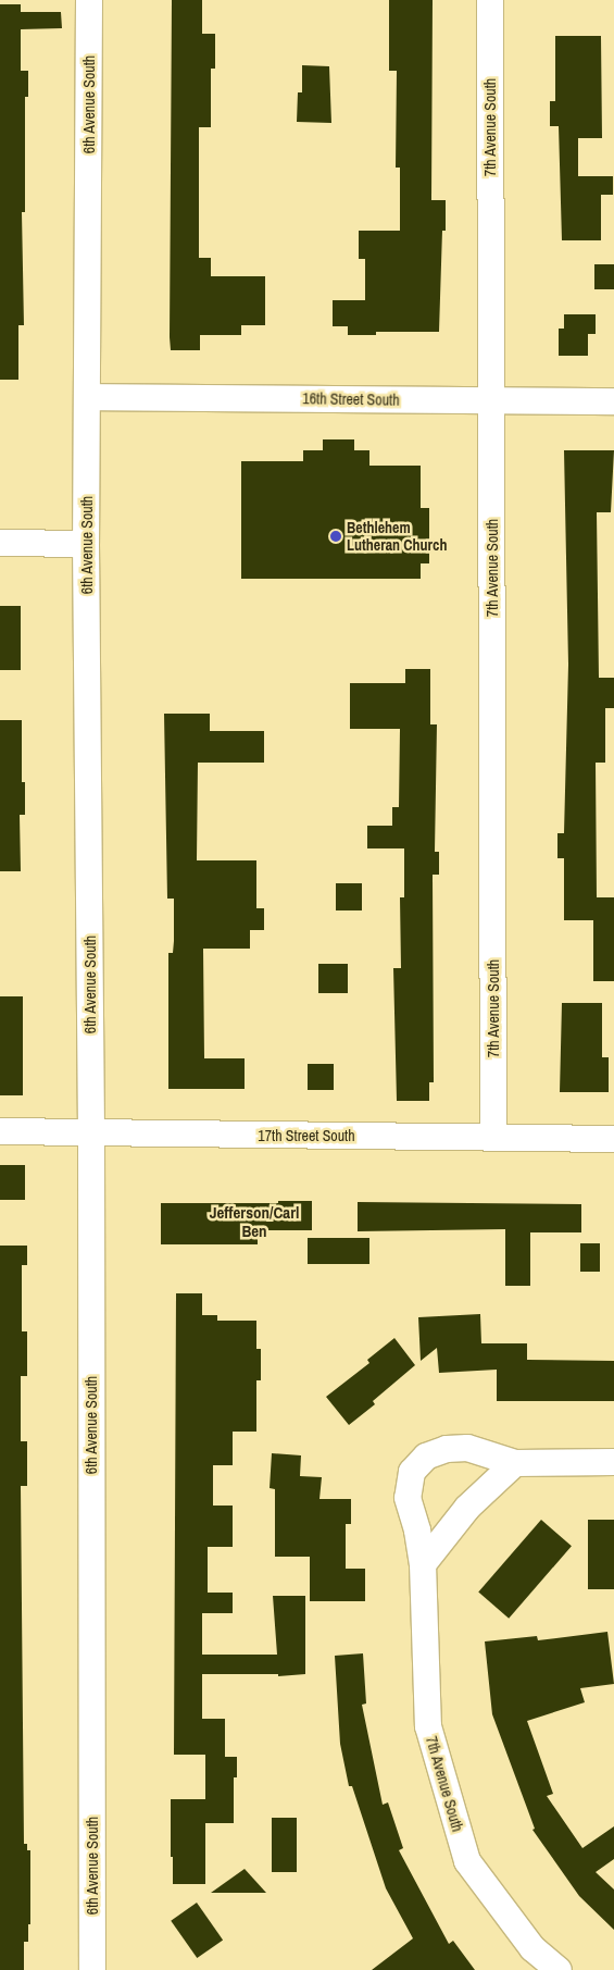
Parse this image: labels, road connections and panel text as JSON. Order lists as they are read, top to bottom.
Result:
{
  "streets": {
    "street": [
      "6th Avenue South",
      "7th Avenue South",
      "16th Street South",
      "17th Street South"
    ]
  },
  "crossings": [
    ["6th Avenue South", "16th Street South"],
    ["6th Avenue South", "17th Street South"],
    ["7th Avenue South", "16th Street South"],
    ["7th Avenue South", "17th Street South"]
  ],
  "districts": ["Jefferson/Carl Ben"],
  "places": ["Bethlehem Lutheran Church"]
}
